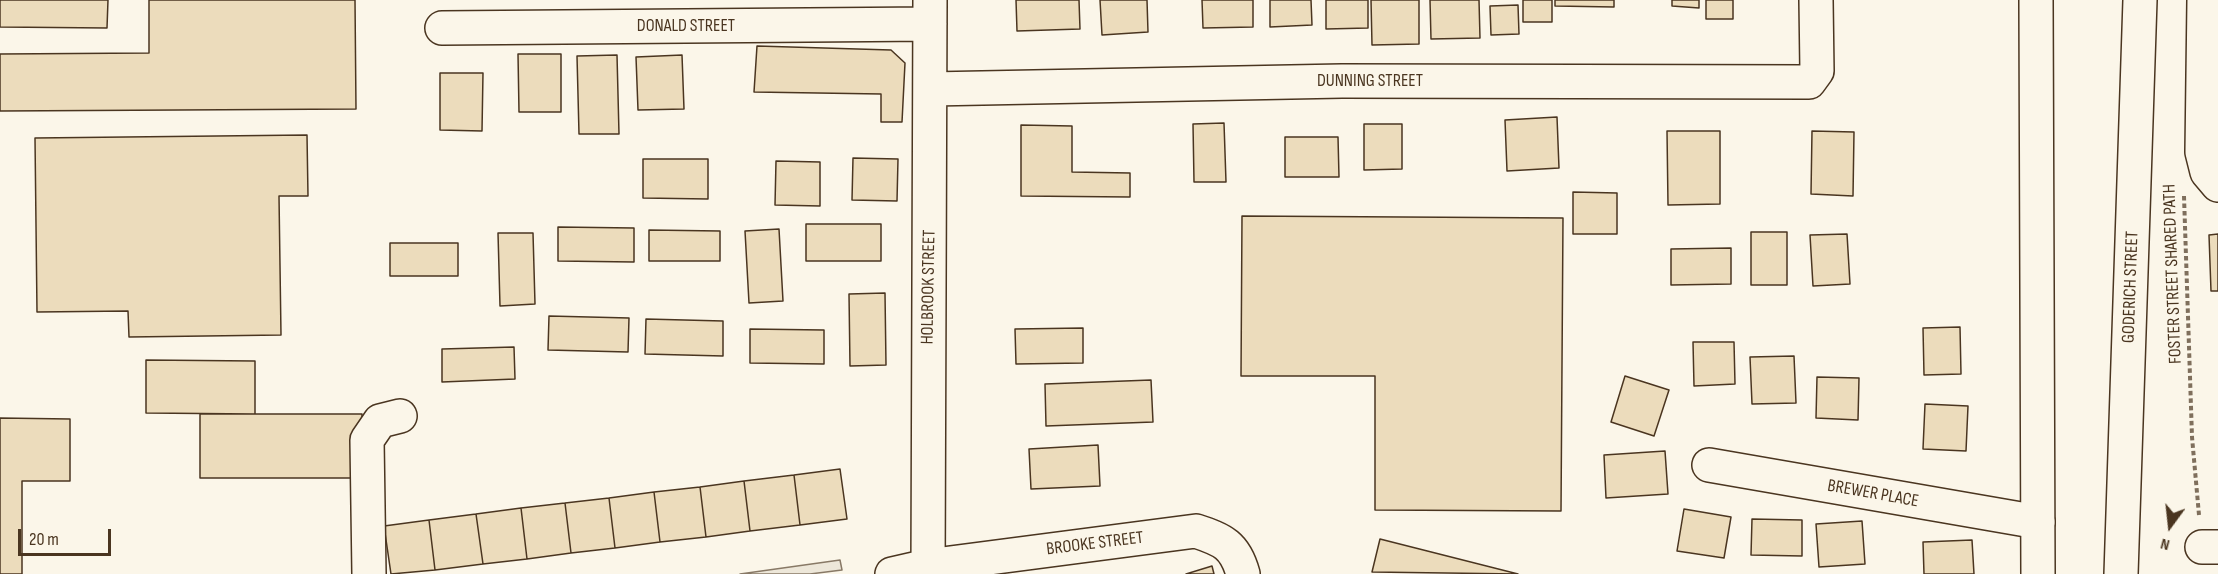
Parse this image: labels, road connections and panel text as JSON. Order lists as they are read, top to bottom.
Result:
{
  "streets": {
    "main road": [
      "DONALD STREET",
      "DUNNING STREET",
      "HOLBROOK STREET",
      "GODERICH STREET",
      "BREWER PLACE",
      "BROOKE STREET"
    ],
    "path": ["FOSTER STREET SHARED PATH"]
  },
  "crossings": [
    ["DONALD STREET", "HOLBROOK STREET"],
    ["DUNNING STREET", "HOLBROOK STREET"],
    ["HOLBROOK STREET", "BROOKE STREET"]
  ],
  "scale_bar": "20 m",
  "north": "bottom"
}
